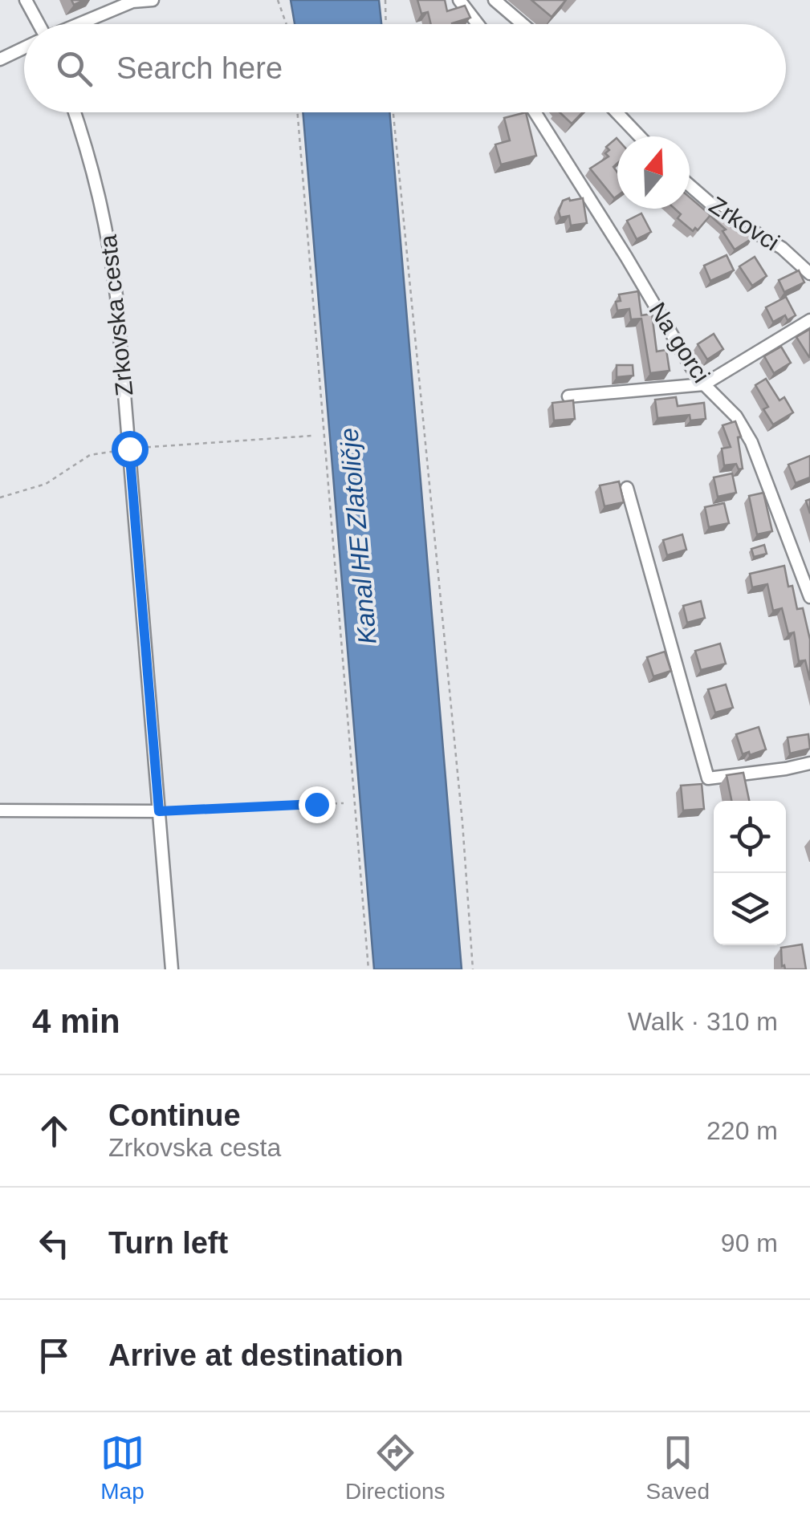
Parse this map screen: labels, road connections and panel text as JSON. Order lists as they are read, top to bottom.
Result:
{
  "streets": {
    "street": ["Zrkovci", "Zrkovska cesta", "Na gorci"]
  },
  "water": ["Kanal HE Zlatoličje"],
  "north": "top",
  "page": {
    "search": "Search here",
    "heading": ["4 min", "Walk · 310 m"],
    "list": [
      ["Continue", "Zrkovska cesta", "220 m"],
      ["Turn left", "90 m"],
      "Arrive at destination"
    ],
    "nav": ["Map", "Directions", "Saved"]
  }
}
